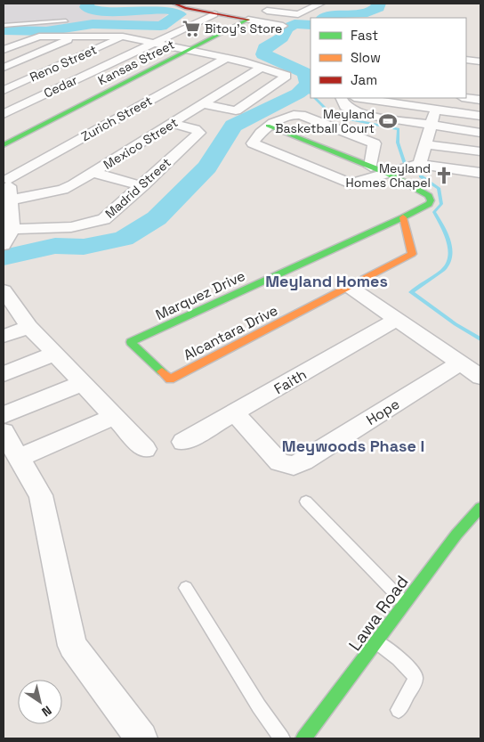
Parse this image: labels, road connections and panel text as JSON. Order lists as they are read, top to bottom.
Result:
{
  "streets": {
    "street": [
      "Kansas Street",
      "Reno Street",
      "Cedar",
      "Zurich Street",
      "Mexico Street",
      "Madrid Street",
      "Marquez Drive",
      "Alcantara Drive",
      "Faith",
      "Hope",
      "Lawa Road"
    ]
  },
  "crossings": [
    ["Mexico Street", "Madrid Street"],
    ["Marquez Drive", "Alcantara Drive"],
    ["Faith", "Hope"]
  ],
  "districts": ["Meyland Homes", "Meywoods Phase I"],
  "places": {
    "supermarket": ["Bitoy's Store"],
    "sports": ["Meyland Basketball Court"],
    "church": ["Meyland Homes Chapel"]
  },
  "legend": ["Fast", "Slow", "Jam"],
  "north": "bottom right"
}
